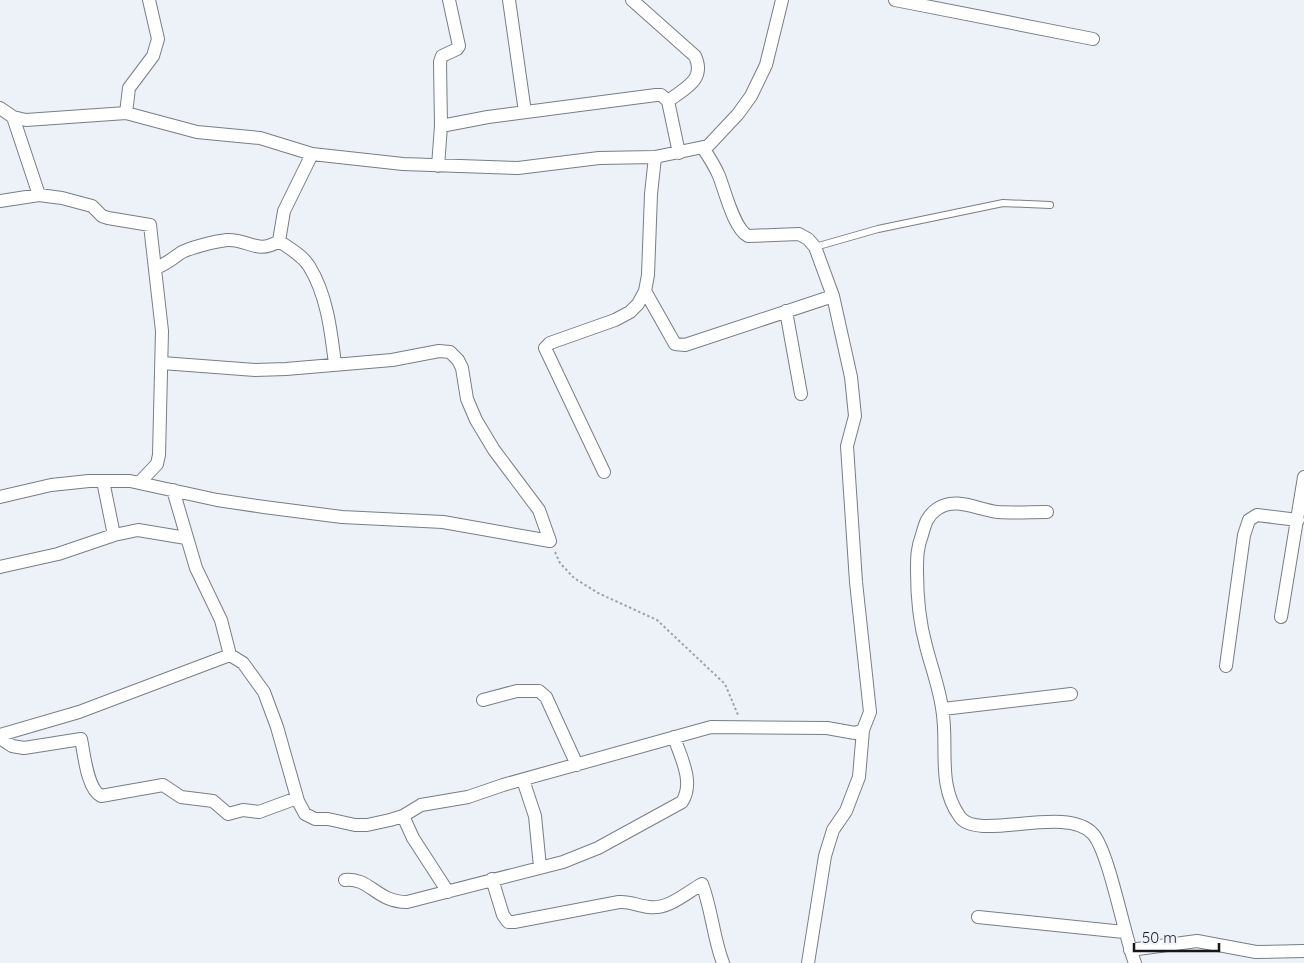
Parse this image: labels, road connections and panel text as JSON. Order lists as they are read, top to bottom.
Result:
{
  "scale_bar": "50 m"
}
